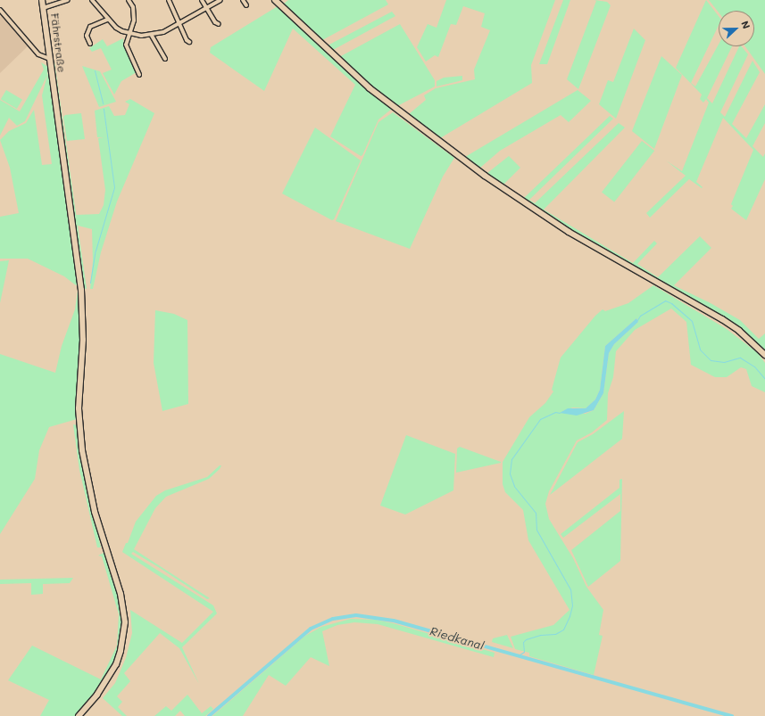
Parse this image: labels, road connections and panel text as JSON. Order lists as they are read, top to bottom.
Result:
{
  "streets": {
    "main road": ["Fährstraße"]
  },
  "water": ["Riedkanal"],
  "north": "right"
}
